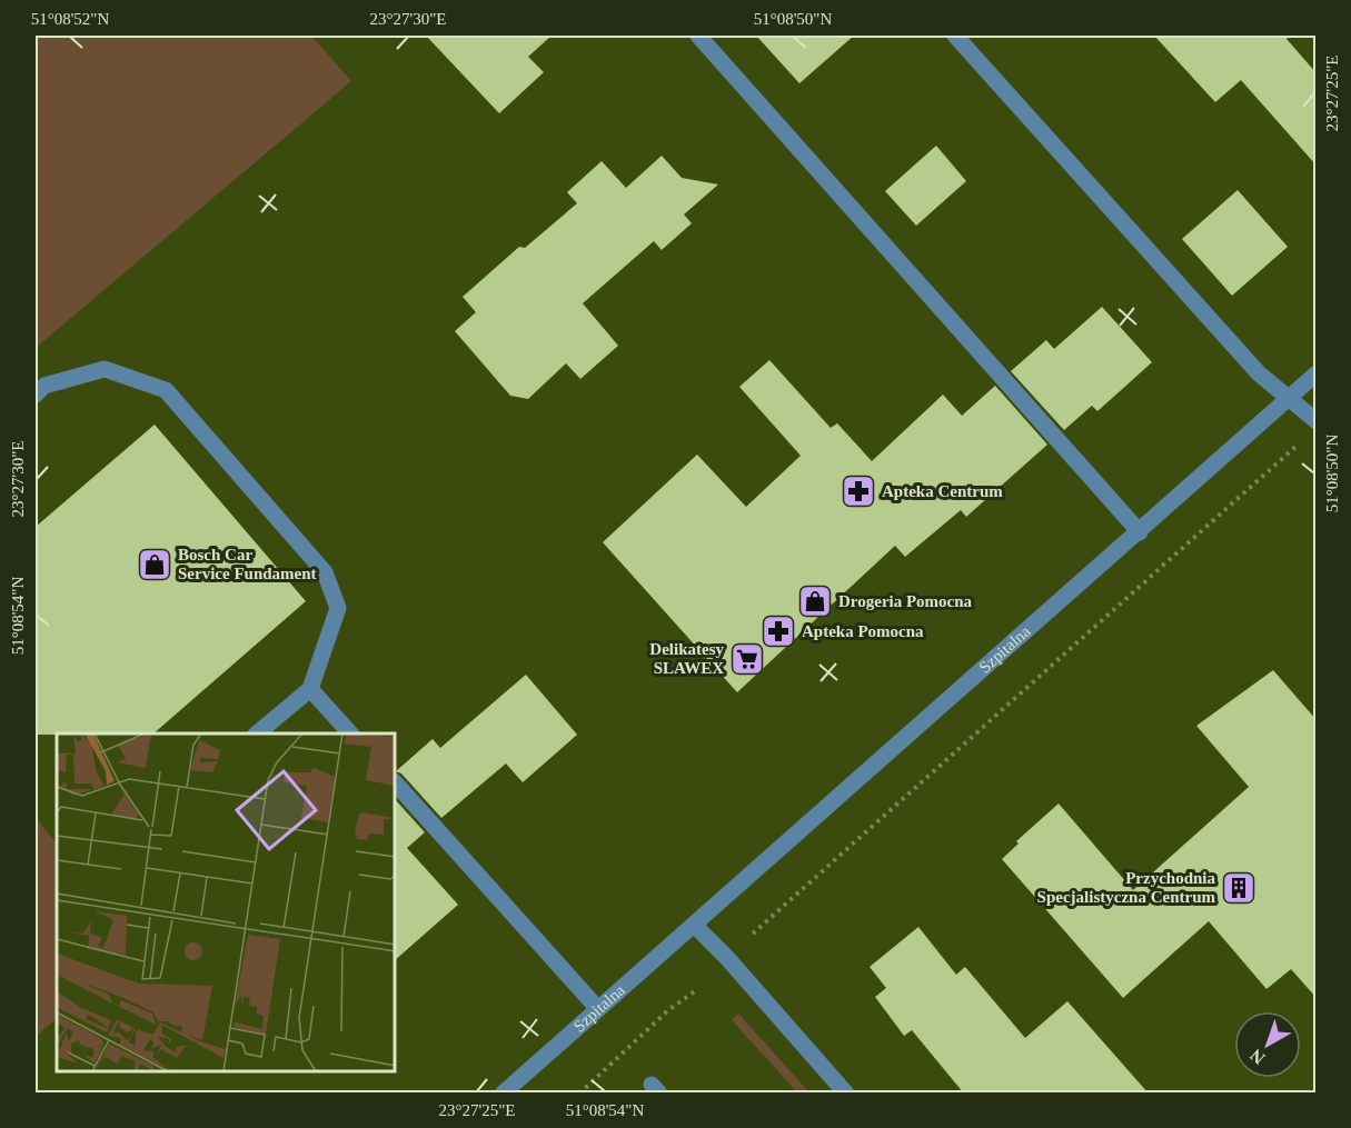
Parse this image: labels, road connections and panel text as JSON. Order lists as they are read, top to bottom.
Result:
{
  "streets": {
    "street": ["Szpitalna"]
  },
  "places": {
    "pharmacy": ["Apteka Centrum", "Apteka Pomocna"],
    "shop": ["Bosch Car Service Fundament", "Drogeria Pomocna"],
    "supermarket": ["Delikatesy SLAWEX"],
    "building": ["Przychodnia Specjalistyczna Centrum"]
  },
  "north": "bottom left",
  "coordinates": [
    "51°08'52\"N",
    "23°27'30\"E",
    "51°08'50\"N",
    "23°27'25\"E",
    "51°08'54\"N"
  ]
}
